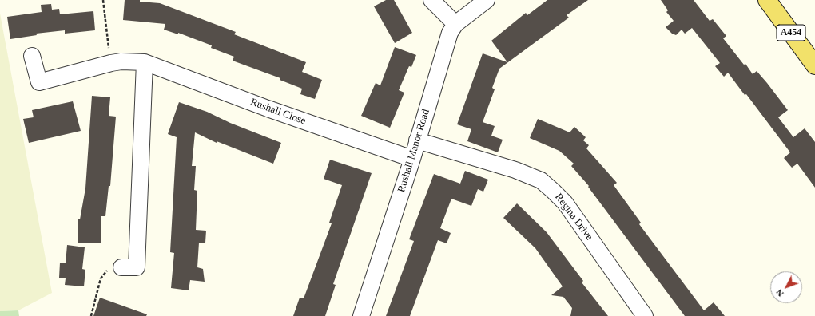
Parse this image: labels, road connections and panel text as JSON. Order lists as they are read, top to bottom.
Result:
{
  "streets": {
    "main road": ["A454"],
    "street": ["Rushall Close", "Rushall Manor Road", "Regina Drive"]
  },
  "crossings": [
    ["Rushall Close", "Rushall Manor Road"],
    ["Rushall Manor Road", "Regina Drive"]
  ],
  "north": "bottom left"
}
